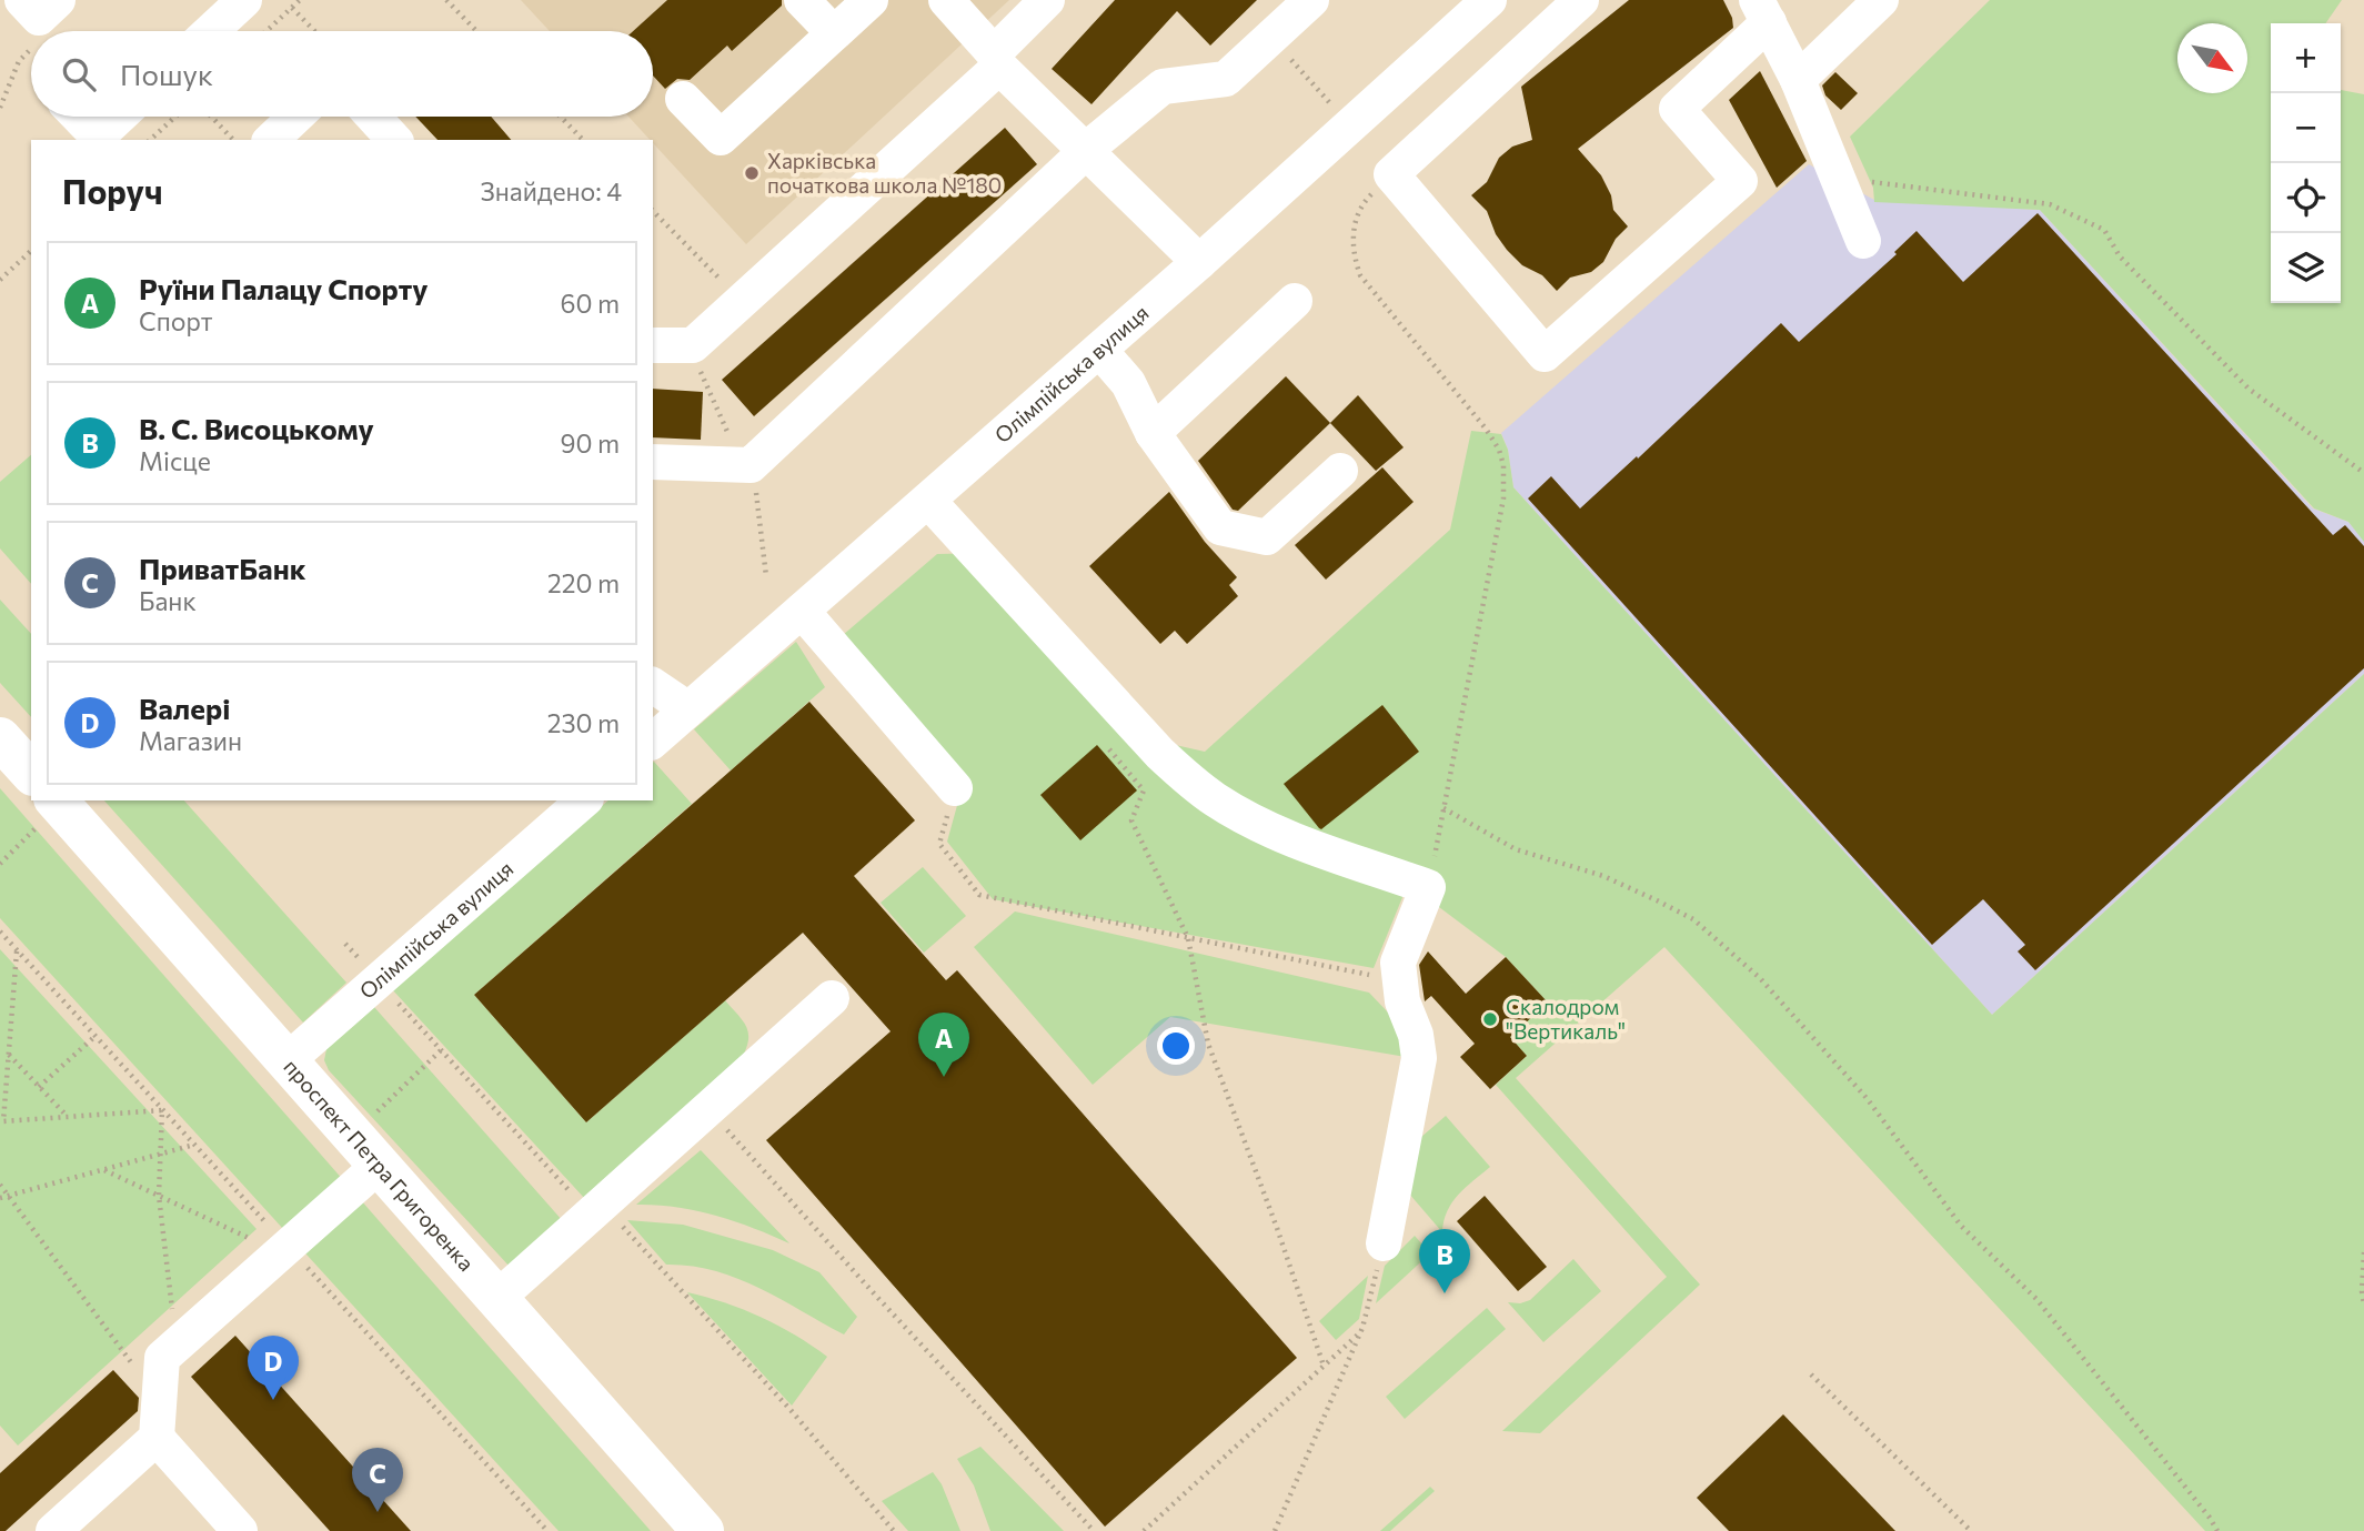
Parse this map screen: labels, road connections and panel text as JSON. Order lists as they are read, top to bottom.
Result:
{
  "streets": {
    "main road": ["проспект Петра Григоренка"],
    "street": ["Олімпійська вулиця"]
  },
  "crossings": [
    ["Олімпійська вулиця", "проспект Петра Григоренка"]
  ],
  "places": ["Харківська початкова школа №180", "Скалодром \"Вертикаль\""],
  "north": "bottom right",
  "page": {
    "map_buttons": ["+", "−"],
    "search": "Пошук",
    "heading": ["Поруч", "Знайдено: 4"],
    "list": [
      {
        "mark": "A",
        "name": "Руїни Палацу Спорту",
        "note": "Спорт",
        "value": "60 m"
      },
      {
        "mark": "B",
        "name": "В. С. Висоцькому",
        "note": "Місце",
        "value": "90 m"
      },
      {
        "mark": "C",
        "name": "ПриватБанк",
        "note": "Банк",
        "value": "220 m"
      },
      {
        "mark": "D",
        "name": "Валері",
        "note": "Магазин",
        "value": "230 m"
      }
    ],
    "pins": [
      "A",
      "B",
      "D",
      "C"
    ]
  }
}
